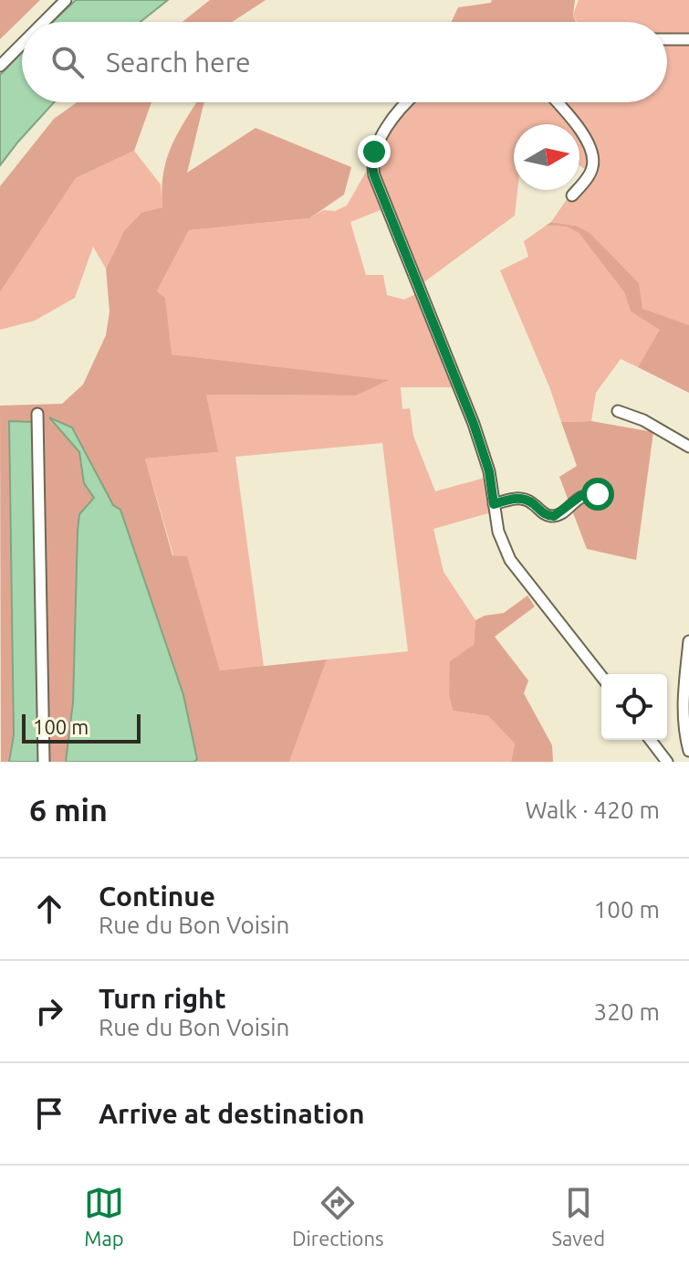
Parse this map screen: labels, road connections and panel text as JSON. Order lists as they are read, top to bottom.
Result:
{
  "scale_bar": "100 m",
  "north": "right",
  "page": {
    "search": "Search here",
    "scale": "100 m",
    "heading": ["6 min", "Walk · 420 m"],
    "list": [
      ["Continue", "Rue du Bon Voisin", "100 m"],
      ["Turn right", "Rue du Bon Voisin", "320 m"],
      "Arrive at destination"
    ],
    "nav": ["Map", "Directions", "Saved"]
  }
}
